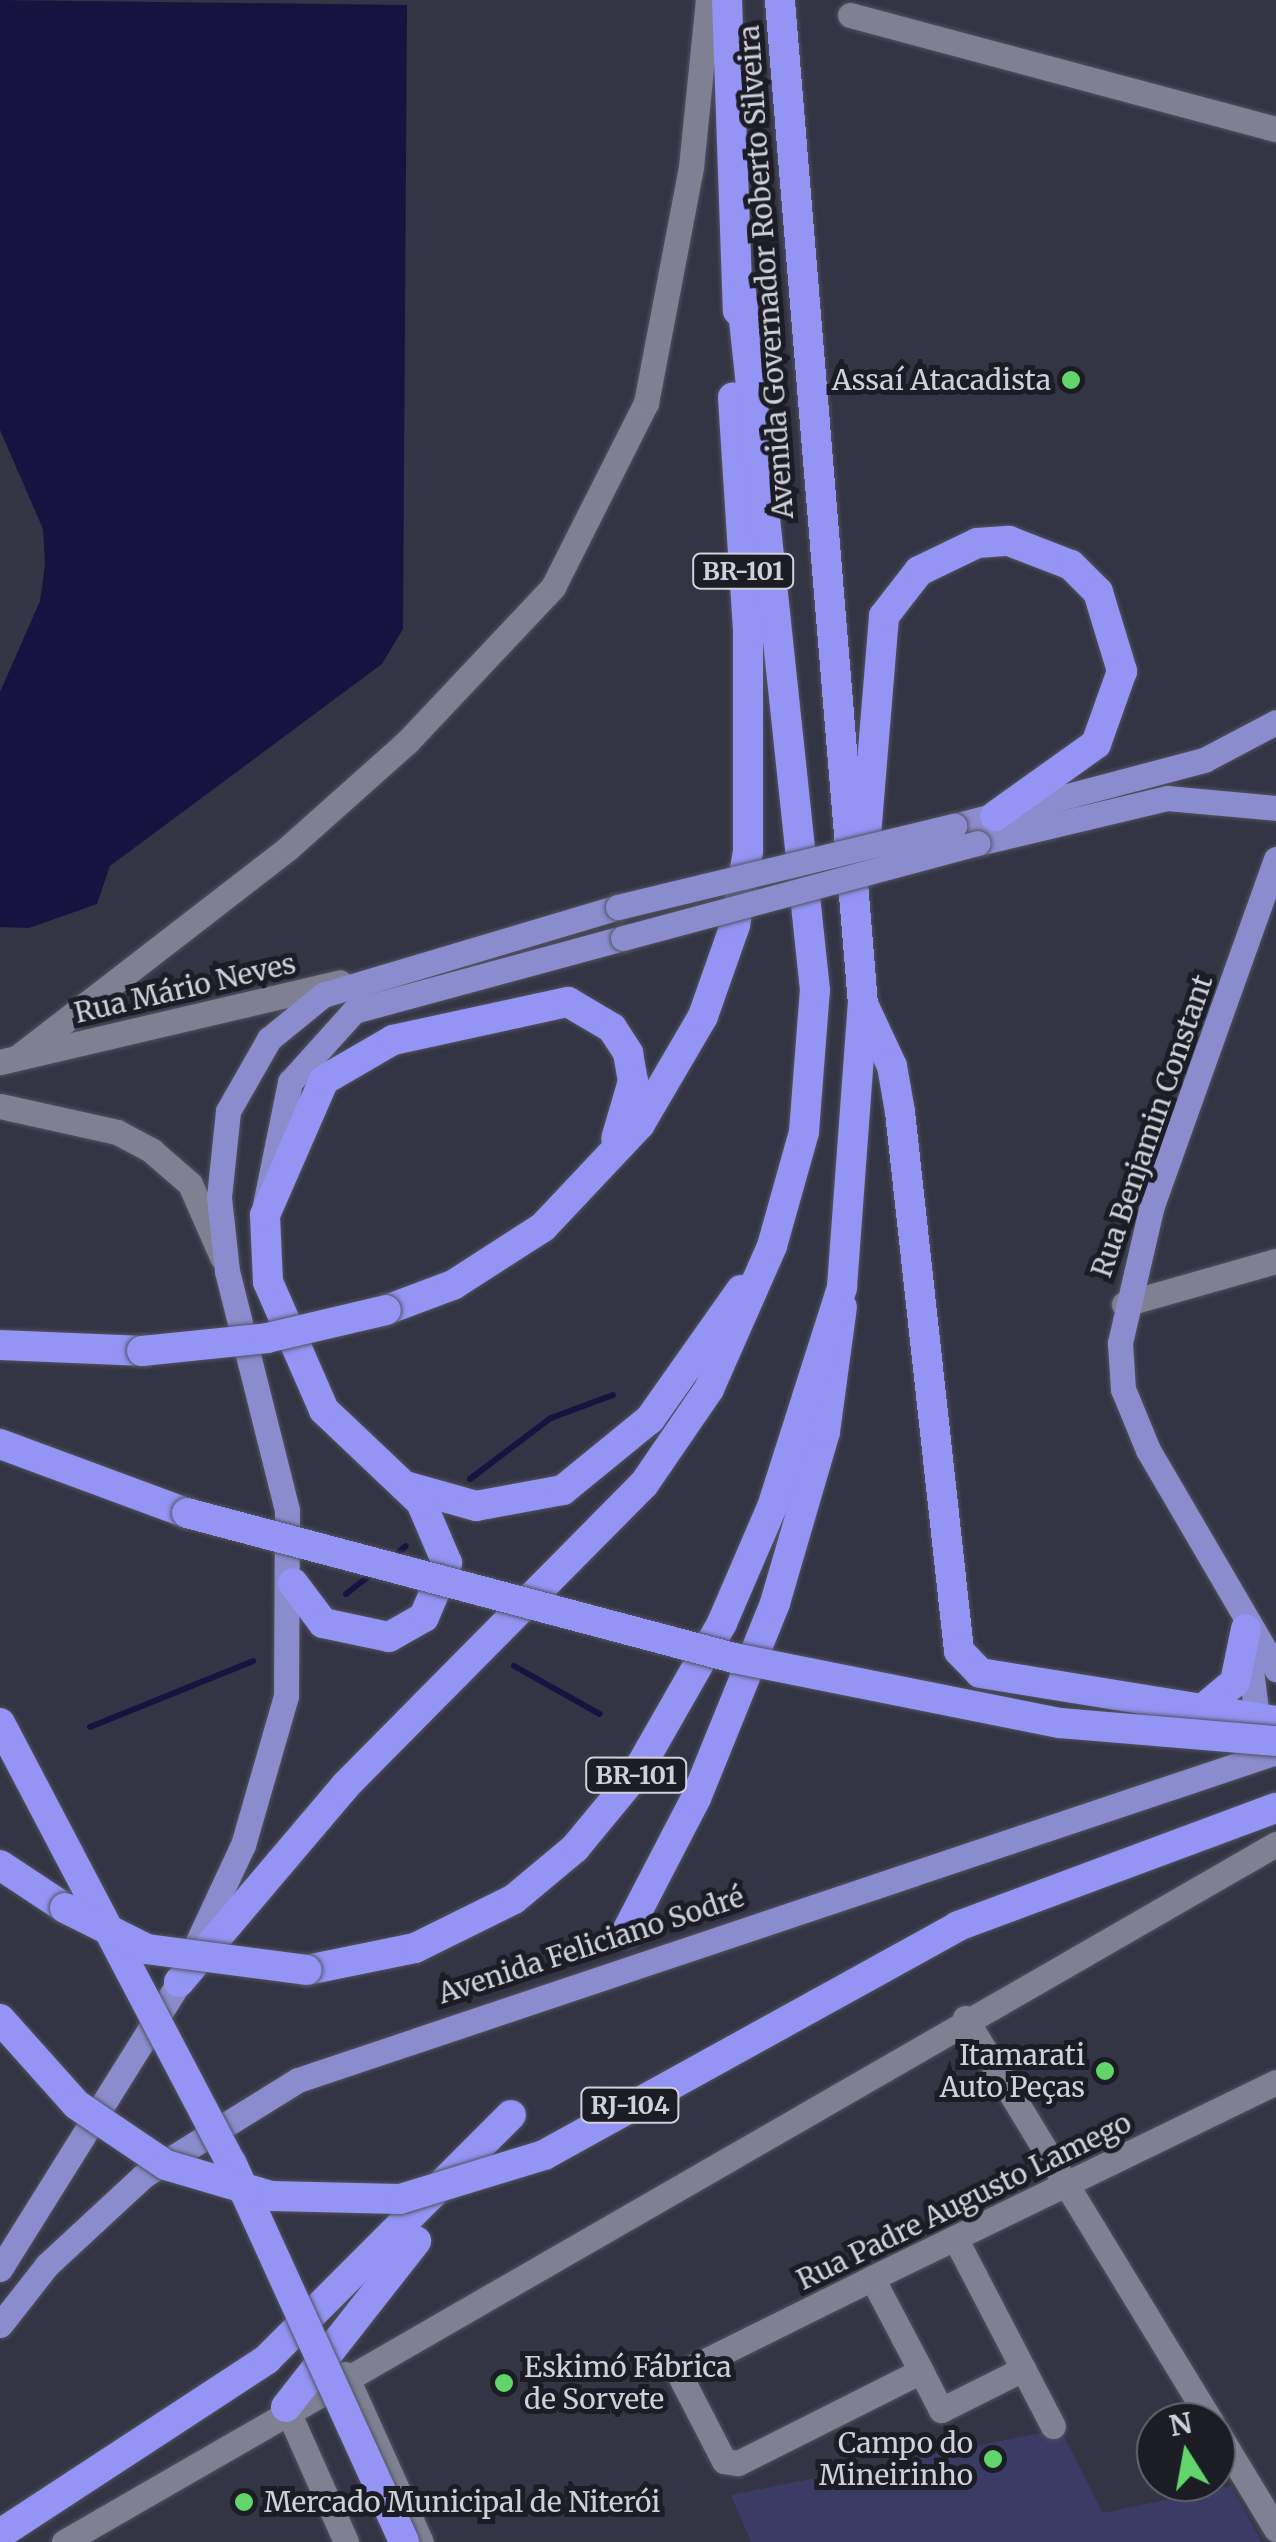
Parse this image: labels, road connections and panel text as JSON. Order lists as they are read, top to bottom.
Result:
{
  "streets": {
    "highway": ["Avenida Governador Roberto Silveira", "BR-101", "RJ-104"],
    "main road": ["Rua Benjamin Constant", "Avenida Feliciano Sodré"],
    "street": ["Rua Mário Neves", "Rua Padre Augusto Lamego"]
  },
  "crossings": [
    ["Avenida Governador Roberto Silveira", "BR-101"],
    ["Avenida Governador Roberto Silveira", "Rua Mário Neves"],
    ["Rua Benjamin Constant", "Avenida Feliciano Sodré"]
  ],
  "places": [
    "Assaí Atacadista",
    "Itamarati Auto Peças",
    "Eskimó Fábrica de Sorvete",
    "Campo do Mineirinho",
    "Mercado Municipal de Niterói"
  ],
  "north": "top"
}
